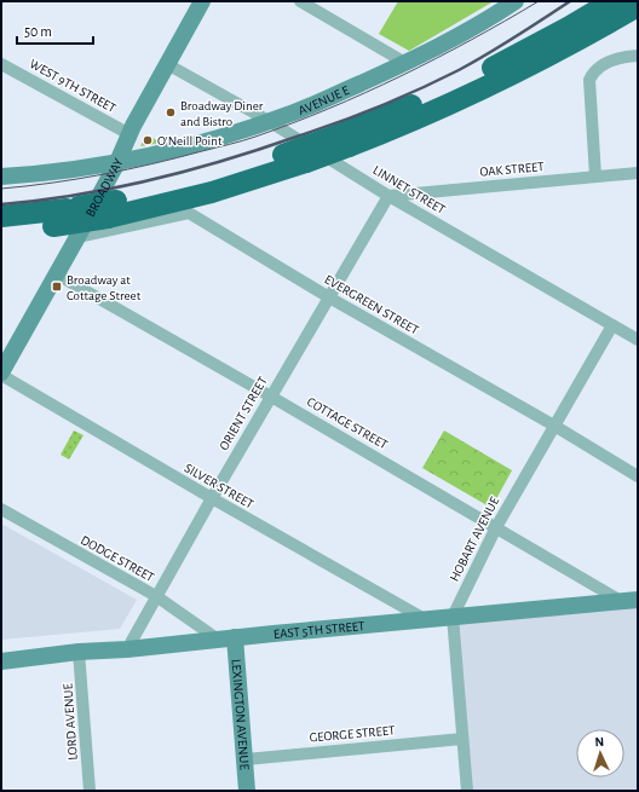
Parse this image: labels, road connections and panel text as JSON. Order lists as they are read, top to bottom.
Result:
{
  "streets": {
    "street": [
      "WEST 9TH STREET",
      "AVENUE E",
      "OAK STREET",
      "BROADWAY",
      "LINNET STREET",
      "EVERGREEN STREET",
      "ORIENT STREET",
      "COTTAGE STREET",
      "SILVER STREET",
      "HOBART AVENUE",
      "DODGE STREET",
      "EAST 5TH STREET",
      "LEXINGTON AVENUE",
      "LORD AVENUE",
      "GEORGE STREET"
    ]
  },
  "crossings": [
    ["WEST 9TH STREET", "BROADWAY"],
    ["AVENUE E", "BROADWAY"],
    ["AVENUE E", "LINNET STREET"],
    ["OAK STREET", "LINNET STREET"],
    ["OAK STREET", "ORIENT STREET"],
    ["BROADWAY", "LINNET STREET"],
    ["BROADWAY", "EVERGREEN STREET"],
    ["BROADWAY", "COTTAGE STREET"],
    ["BROADWAY", "SILVER STREET"],
    ["LINNET STREET", "ORIENT STREET"],
    ["LINNET STREET", "HOBART AVENUE"],
    ["EVERGREEN STREET", "ORIENT STREET"],
    ["EVERGREEN STREET", "HOBART AVENUE"],
    ["ORIENT STREET", "COTTAGE STREET"],
    ["ORIENT STREET", "SILVER STREET"],
    ["ORIENT STREET", "DODGE STREET"],
    ["ORIENT STREET", "EAST 5TH STREET"],
    ["COTTAGE STREET", "HOBART AVENUE"],
    ["COTTAGE STREET", "EAST 5TH STREET"],
    ["SILVER STREET", "EAST 5TH STREET"],
    ["HOBART AVENUE", "EAST 5TH STREET"],
    ["DODGE STREET", "EAST 5TH STREET"],
    ["EAST 5TH STREET", "LEXINGTON AVENUE"],
    ["EAST 5TH STREET", "LORD AVENUE"],
    ["LEXINGTON AVENUE", "GEORGE STREET"]
  ],
  "places": {
    "other": ["Broadway Diner and Bistro", "O'Neill Point"],
    "transit": ["Broadway at Cottage Street"]
  },
  "scale_bar": "50 m",
  "north": "top"
}
